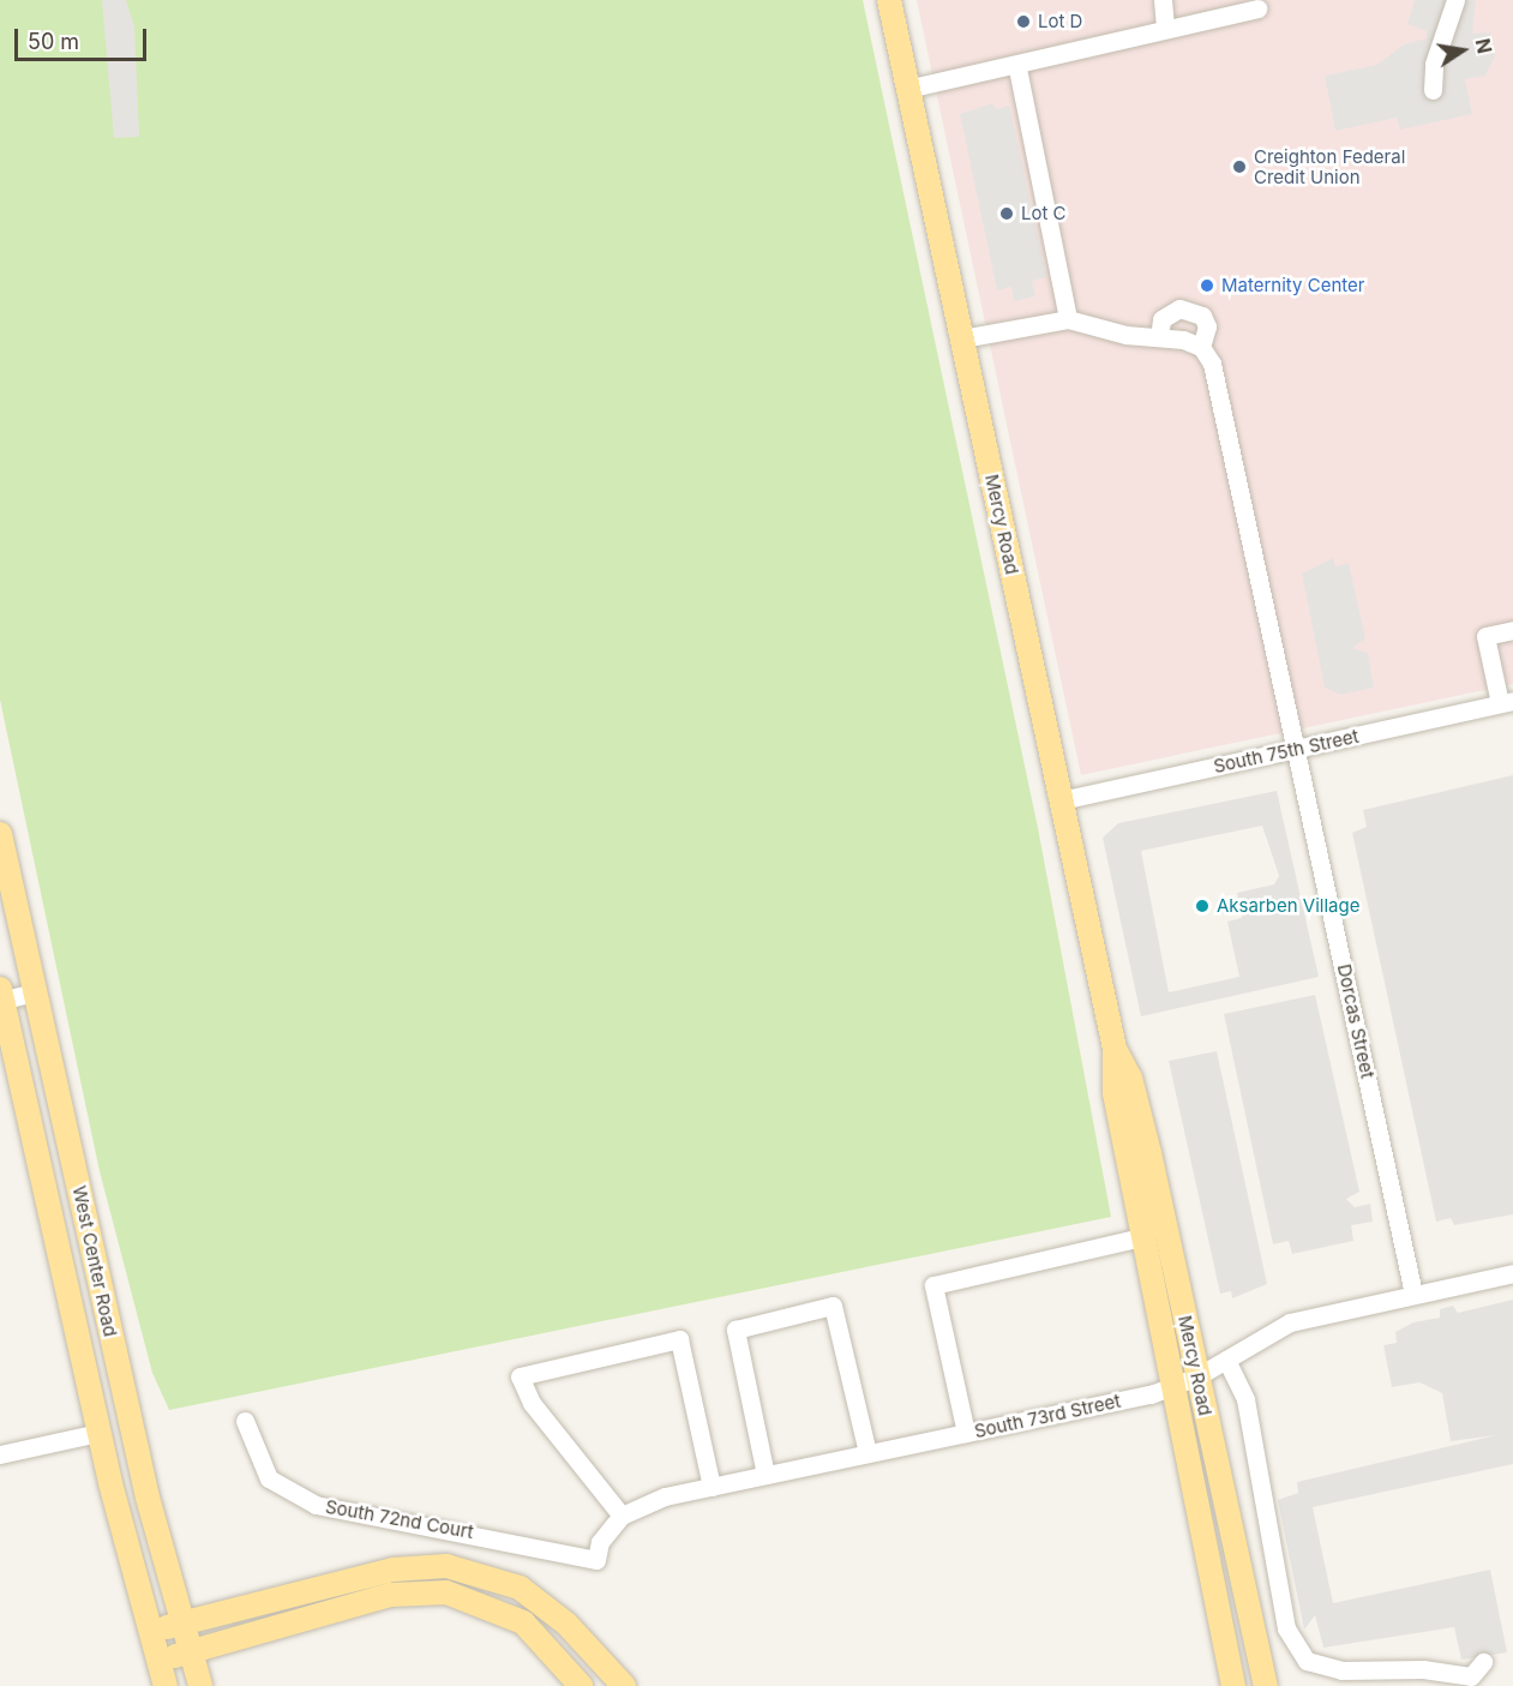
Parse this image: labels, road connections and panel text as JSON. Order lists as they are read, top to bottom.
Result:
{
  "streets": {
    "main road": ["Mercy Road", "West Center Road"],
    "street": [
      "South 75th Street",
      "Dorcas Street",
      "South 73rd Street",
      "South 72nd Court"
    ]
  },
  "crossings": [
    ["Mercy Road", "South 75th Street"],
    ["Mercy Road", "South 73rd Street"],
    ["South 75th Street", "Dorcas Street"],
    ["Dorcas Street", "South 73rd Street"],
    ["South 73rd Street", "South 72nd Court"]
  ],
  "places": [
    "Lot D",
    "Creighton Federal Credit Union",
    "Lot C",
    "Maternity Center",
    "Aksarben Village"
  ],
  "scale_bar": "50 m",
  "north": "right"
}
